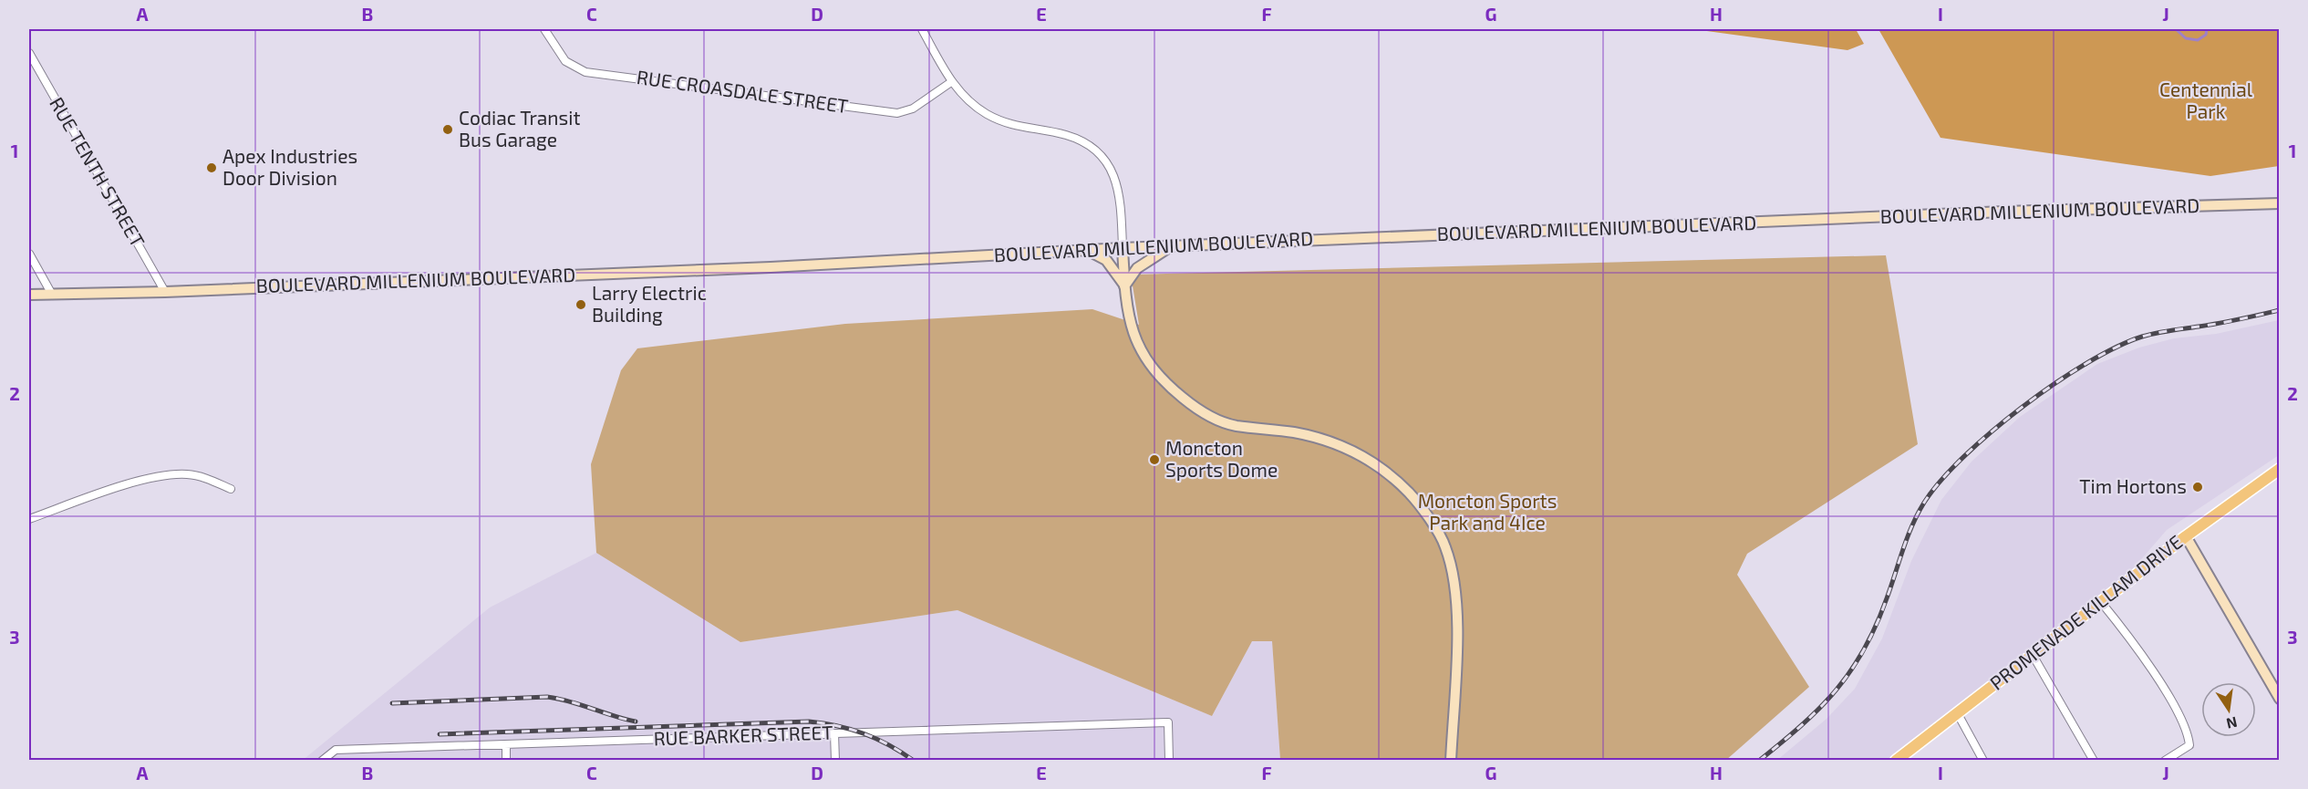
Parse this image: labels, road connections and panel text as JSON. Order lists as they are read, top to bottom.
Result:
{
  "streets": {
    "main road": ["BOULEVARD MILLENIUM BOULEVARD", "PROMENADE KILLAM DRIVE"],
    "street": ["RUE CROASDALE STREET", "RUE TENTH STREET", "RUE BARKER STREET"]
  },
  "crossings": [
    ["RUE TENTH STREET", "BOULEVARD MILLENIUM BOULEVARD"]
  ],
  "parks": ["Centennial Park", "Moncton Sports Park and 4Ice"],
  "places": [
    "Codiac Transit Bus Garage",
    "Apex Industries Door Division",
    "Larry Electric Building",
    "Moncton Sports Dome",
    "Tim Hortons"
  ],
  "north": "bottom",
  "grid": {
    "columns": [
      "A",
      "B",
      "C",
      "D",
      "E",
      "F",
      "G",
      "H",
      "I",
      "J"
    ],
    "rows": ["1", "2", "3"]
  }
}
